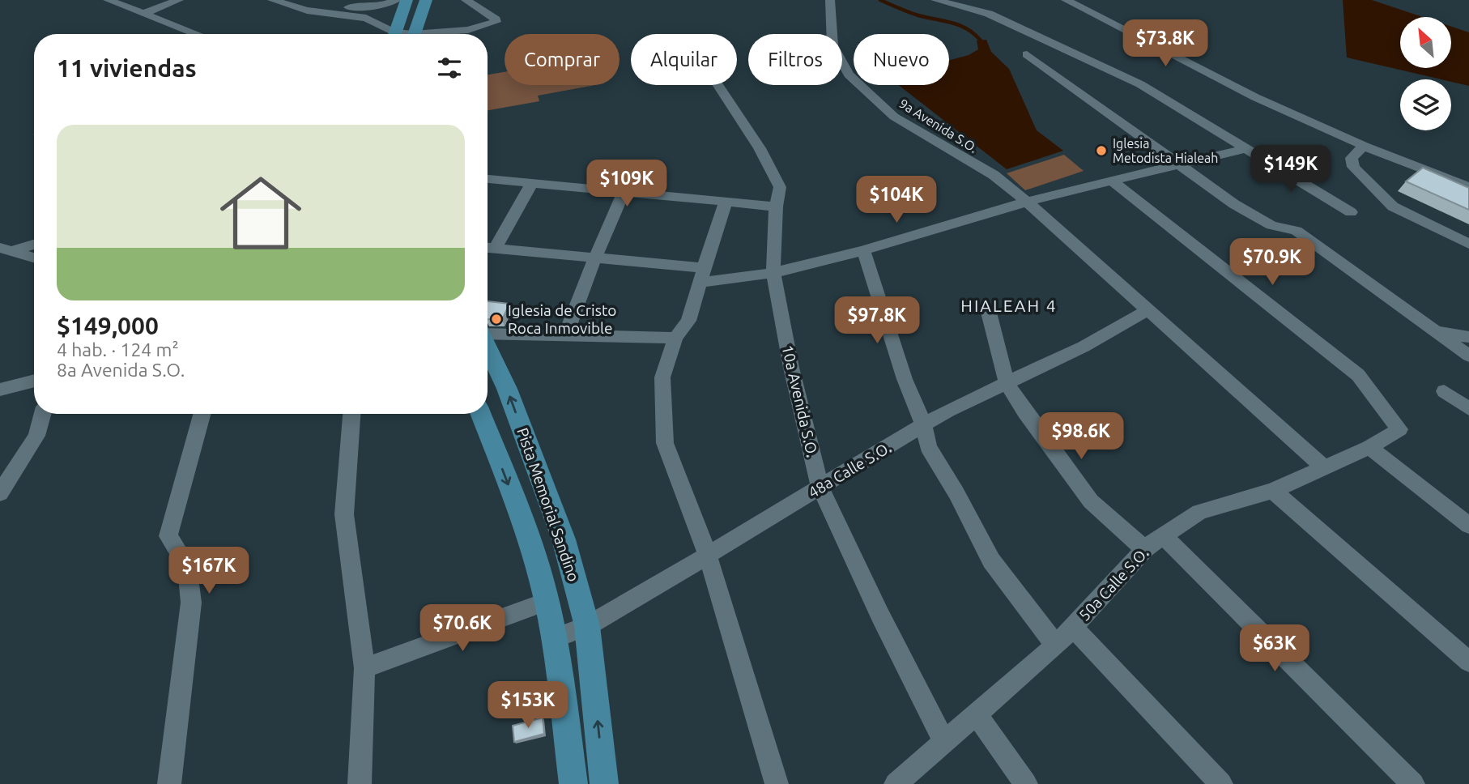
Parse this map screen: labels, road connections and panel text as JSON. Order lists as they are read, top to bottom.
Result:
{
  "streets": {
    "main road": ["Pista Memorial Sandino"],
    "street": [
      "9a Avenida S.O.",
      "10a Avenida S.O.",
      "48a Calle S.O.",
      "50a Calle S.O."
    ]
  },
  "crossings": [
    ["9a Avenida S.O.", "48a Calle S.O."],
    ["9a Avenida S.O.", "50a Calle S.O."],
    ["10a Avenida S.O.", "48a Calle S.O."],
    ["10a Avenida S.O.", "50a Calle S.O."],
    ["48a Calle S.O.", "Pista Memorial Sandino"]
  ],
  "districts": ["HIALEAH 4"],
  "places": ["Iglesia Metodista Hialeah", "Iglesia de Cristo Roca Inmovible"],
  "north": "top left",
  "page": {
    "price": [
      "$73.8K",
      "$149K",
      "$109K",
      "$104K",
      "$70.9K",
      "$97.8K",
      "$98.6K",
      "$167K",
      "$70.6K",
      "$63K",
      "$153K"
    ],
    "chip": [
      "Comprar",
      "Alquilar",
      "Filtros",
      "Nuevo"
    ],
    "heading": "11 viviendas",
    "list": [
      {
        "name": "$149,000",
        "note": "4 hab. · 124 m² · 8a Avenida S.O."
      }
    ]
  }
}
